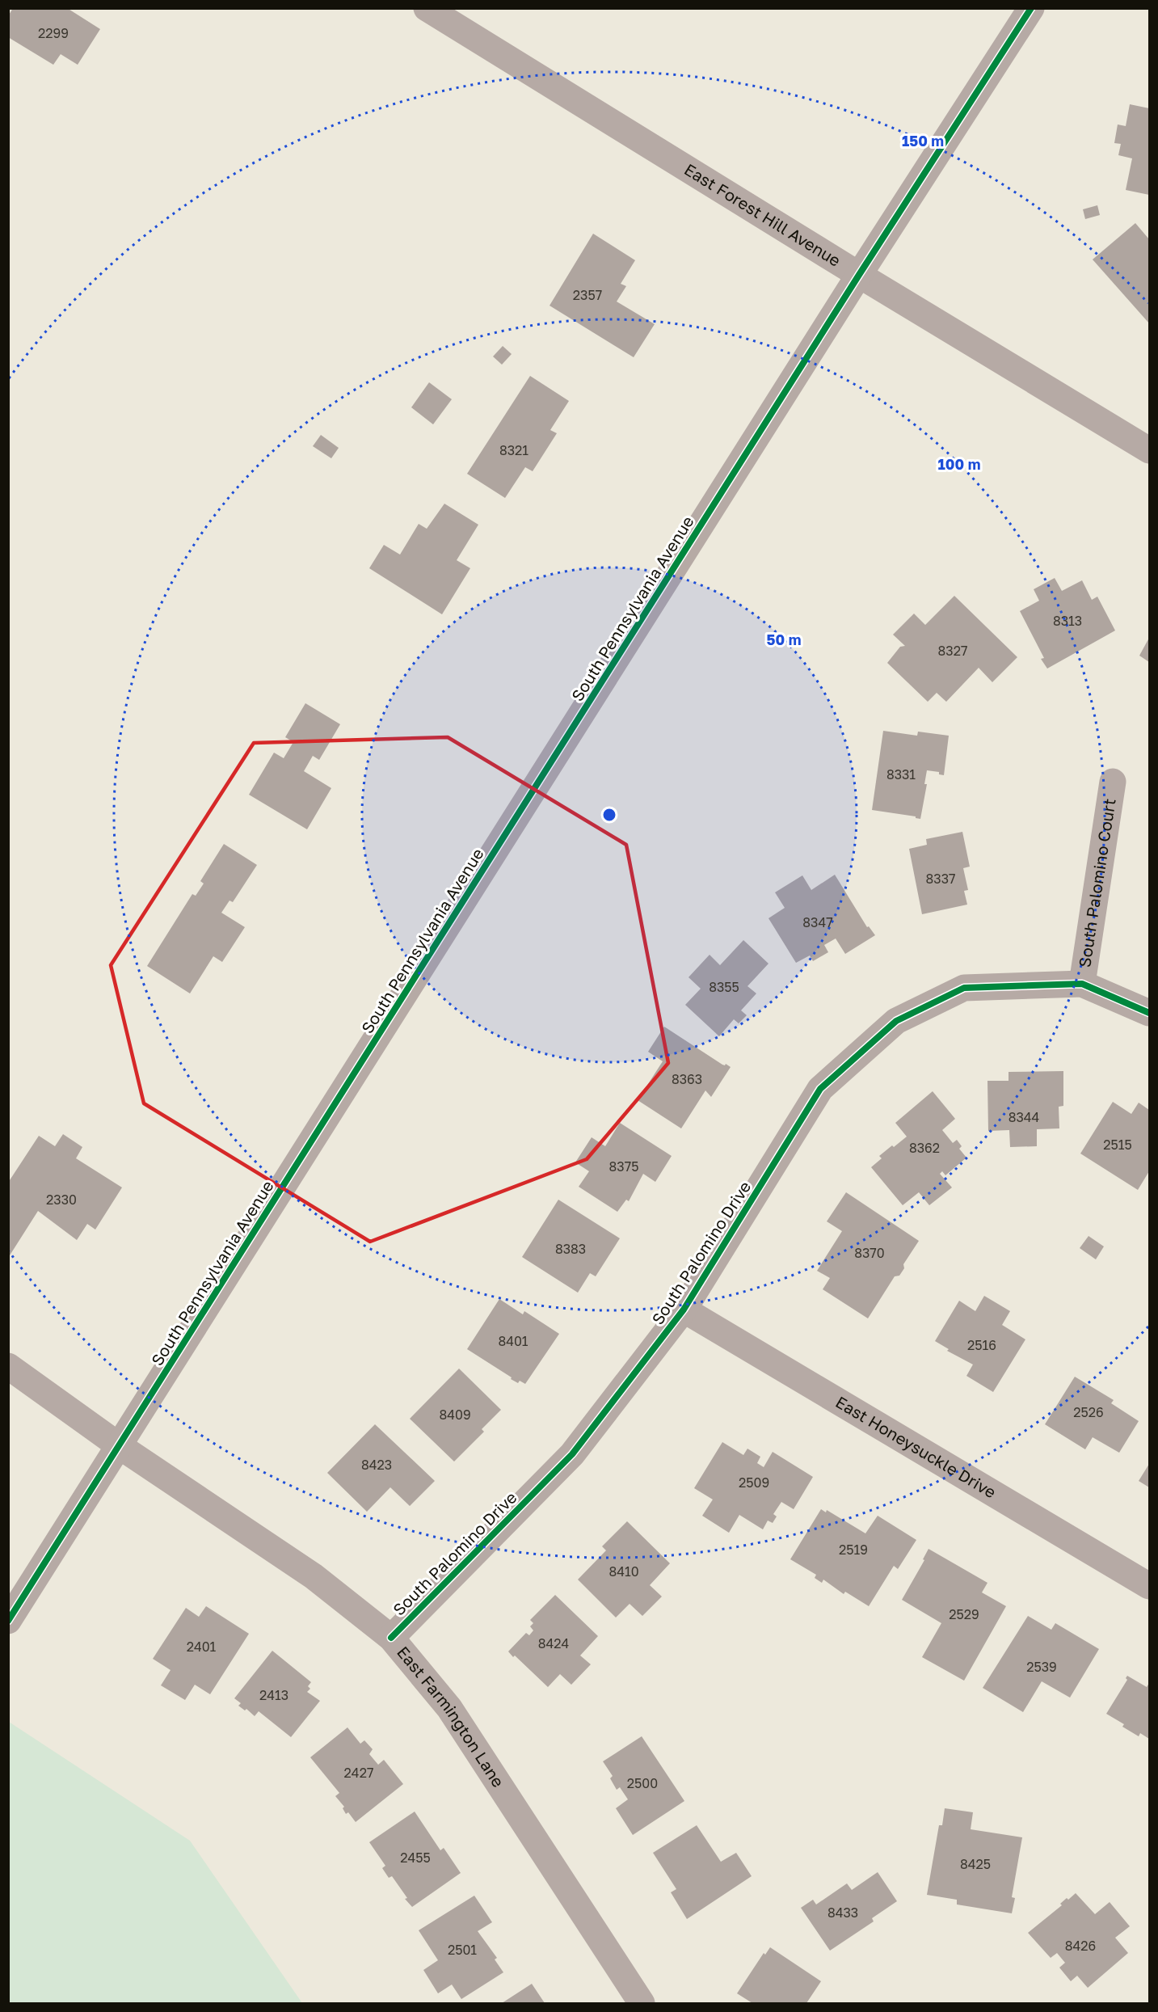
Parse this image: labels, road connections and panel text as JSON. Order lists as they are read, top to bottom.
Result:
{
  "streets": {
    "street": [
      "East Forest Hill Avenue",
      "South Pennsylvania Avenue",
      "South Palomino Court",
      "South Palomino Drive",
      "East Honeysuckle Drive",
      "East Farmington Lane"
    ]
  },
  "crossings": [
    ["East Forest Hill Avenue", "South Pennsylvania Avenue"],
    ["South Pennsylvania Avenue", "East Farmington Lane"],
    ["South Palomino Court", "South Palomino Drive"],
    ["South Palomino Drive", "East Honeysuckle Drive"],
    ["South Palomino Drive", "East Farmington Lane"]
  ],
  "house_numbers": [
    "2299",
    "2357",
    "8321",
    "8313",
    "8327",
    "8331",
    "8337",
    "8347",
    "8355",
    "8363",
    "8344",
    "2515",
    "8362",
    "8375",
    "2330",
    "8383",
    "8370",
    "8401",
    "2516",
    "2526",
    "8409",
    "8423",
    "2509",
    "2519",
    "8410",
    "2529",
    "8424",
    "2401",
    "2539",
    "2413",
    "2427",
    "2500",
    "2455",
    "8425",
    "8433",
    "8426",
    "2501"
  ],
  "rings": ["150 m", "100 m", "50 m"]
}
